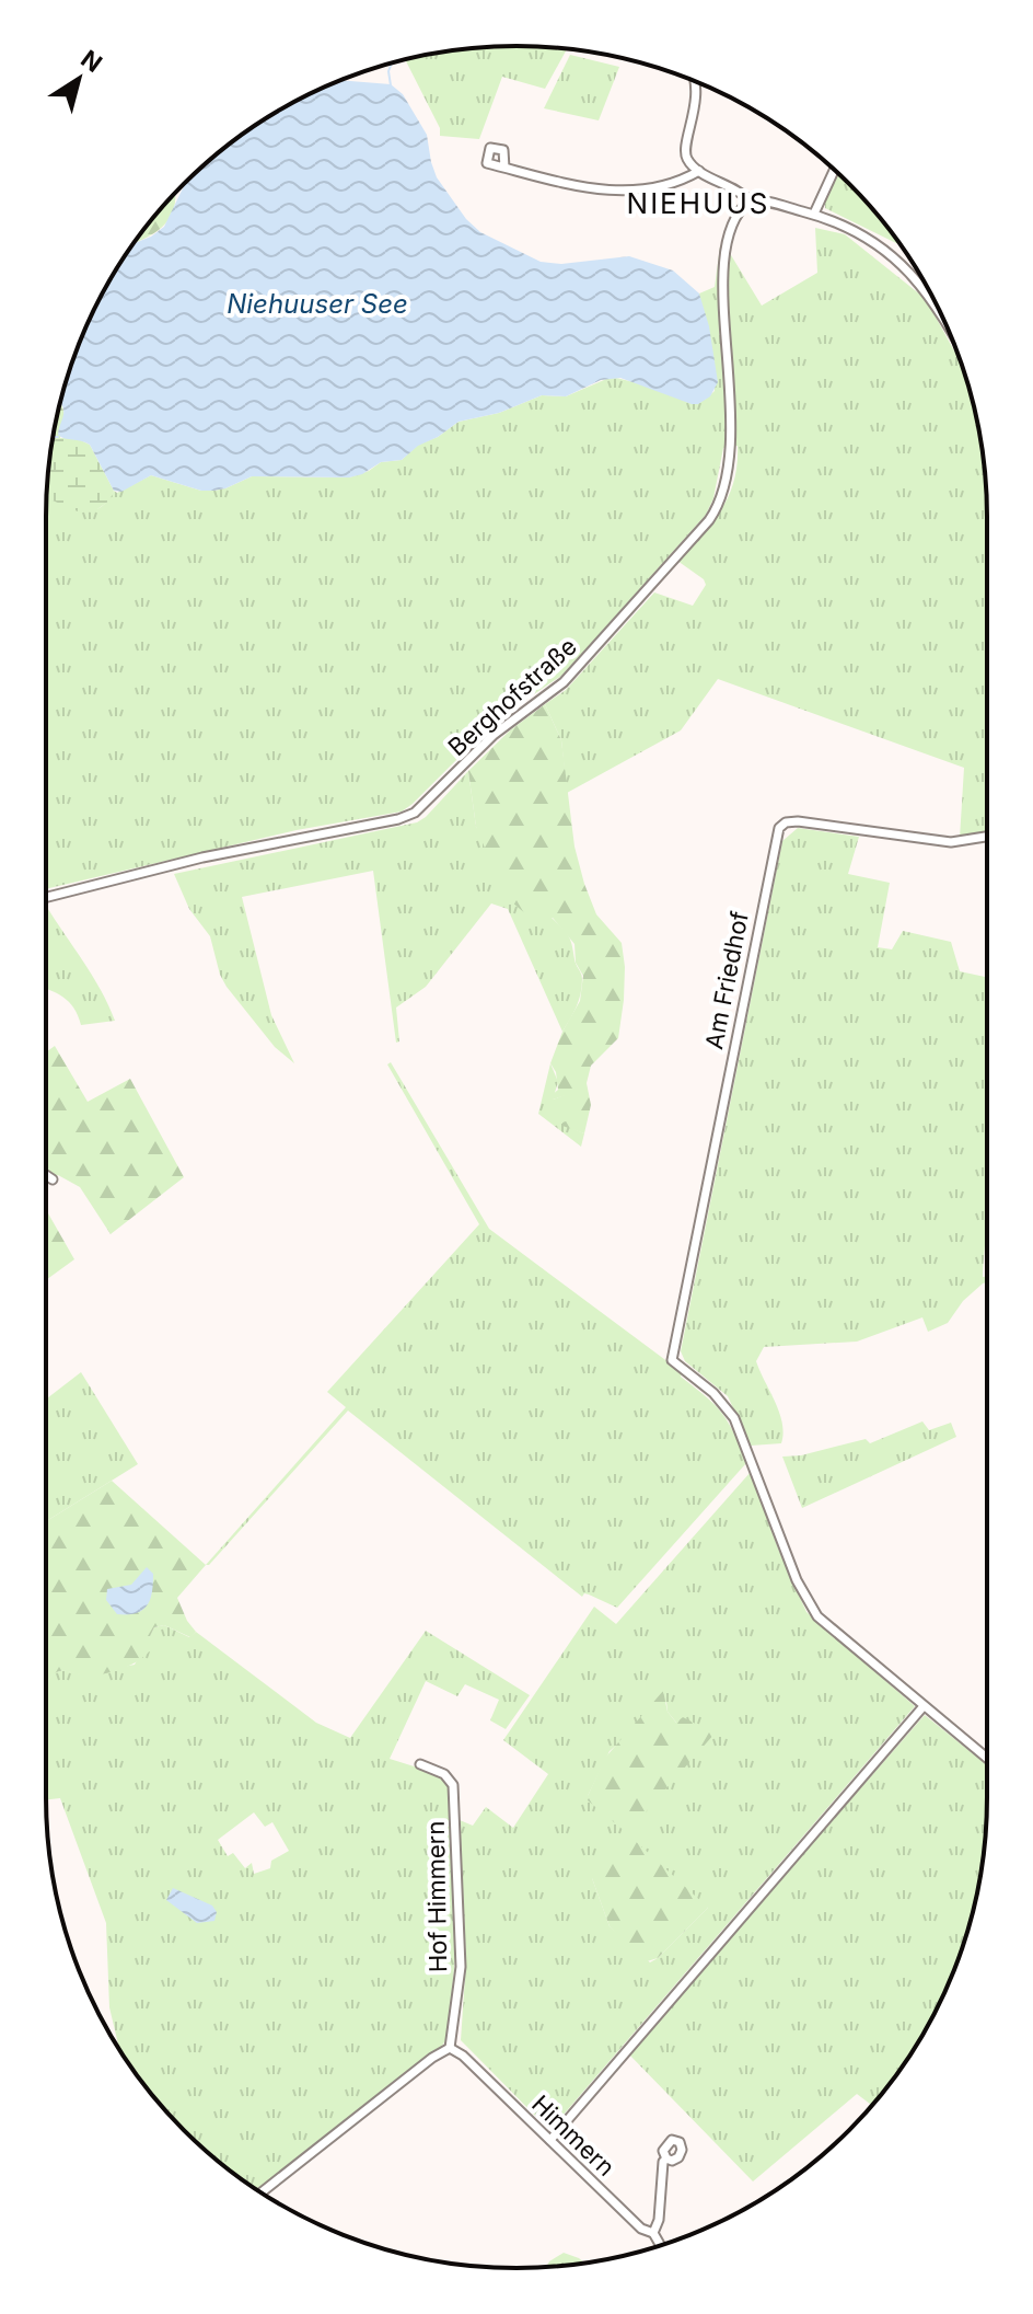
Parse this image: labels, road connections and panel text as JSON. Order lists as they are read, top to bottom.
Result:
{
  "streets": {
    "street": [
      "Berghofstraße",
      "Am Friedhof",
      "Hof Himmern",
      "Himmern"
    ]
  },
  "crossings": [
    ["Hof Himmern", "Himmern"]
  ],
  "districts": ["NIEHUUS"],
  "water": ["Niehuuser See"],
  "north": "top right"
}
